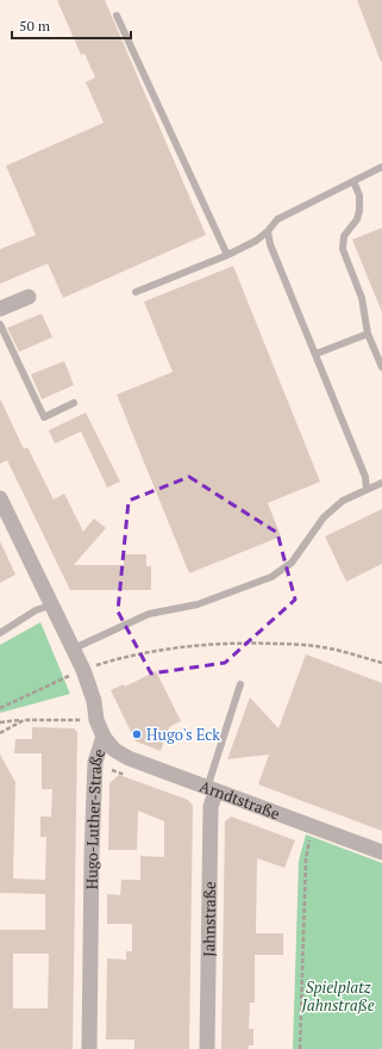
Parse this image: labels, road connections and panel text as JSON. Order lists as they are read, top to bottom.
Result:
{
  "streets": {
    "street": ["Arndtstraße", "Hugo-Luther-Straße", "Jahnstraße"]
  },
  "crossings": [
    ["Arndtstraße", "Hugo-Luther-Straße"],
    ["Arndtstraße", "Jahnstraße"]
  ],
  "parks": ["Spielplatz Jahnstraße"],
  "places": ["Hugo's Eck"],
  "scale_bar": "50 m"
}
